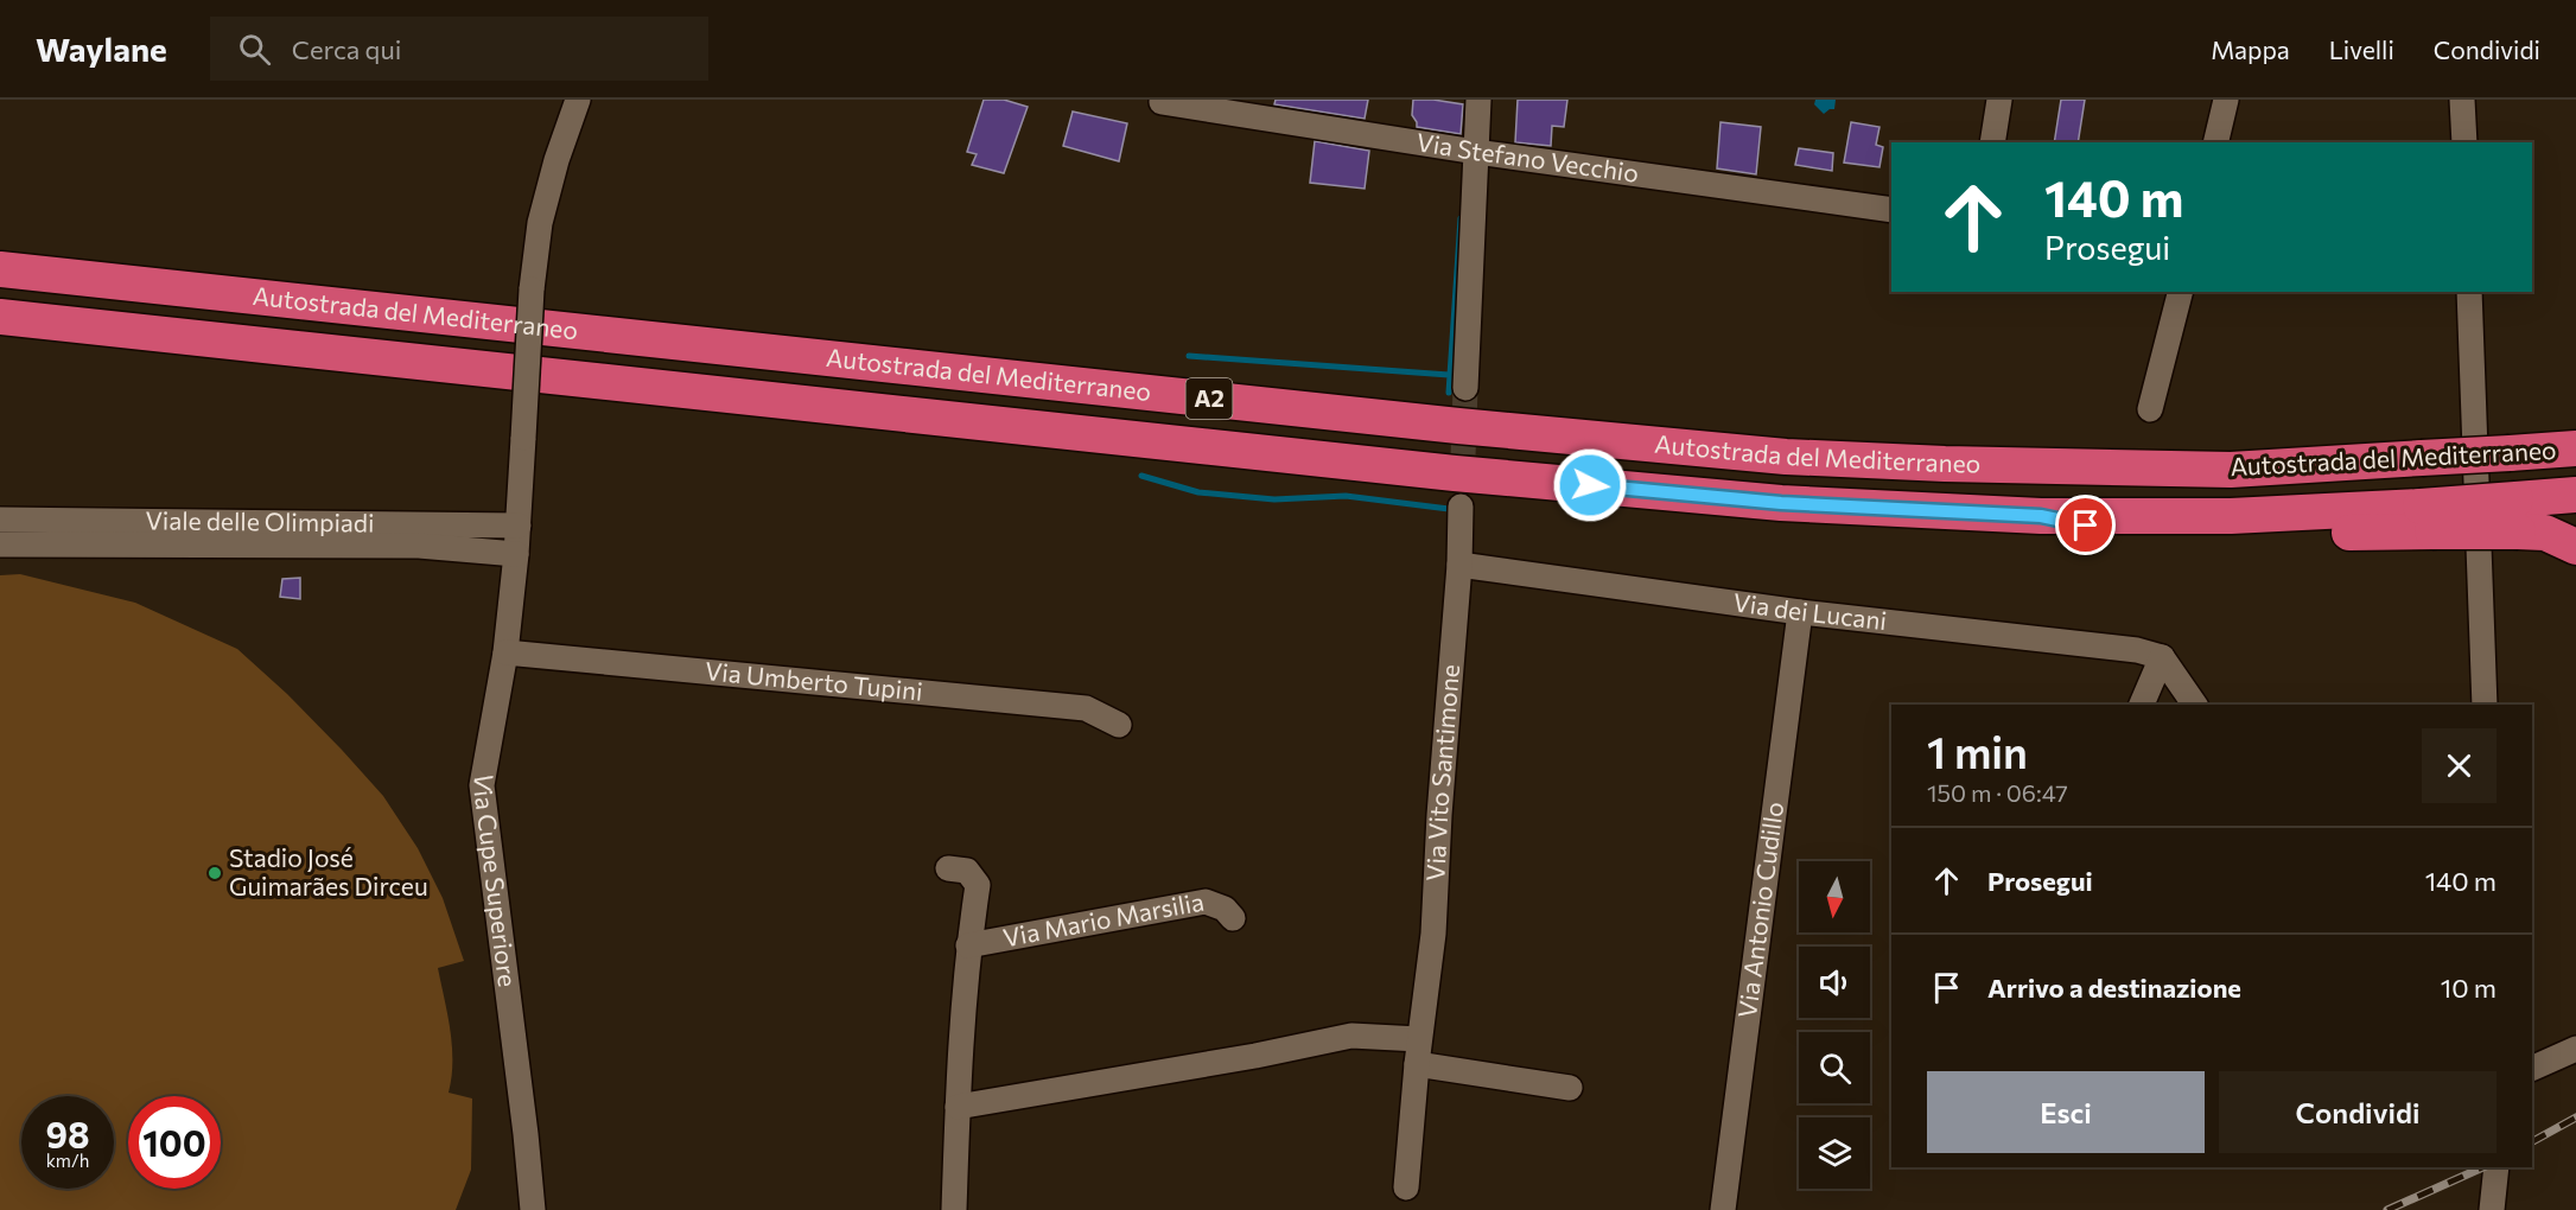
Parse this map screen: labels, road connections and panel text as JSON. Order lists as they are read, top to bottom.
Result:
{
  "streets": {
    "highway": ["Autostrada del Mediterraneo", "A2"],
    "street": [
      "Via Stefano Vecchio",
      "Viale delle Olimpiadi",
      "Via dei Lucani",
      "Via Umberto Tupini",
      "Via Vito Santimone",
      "Via Cupe Superiore",
      "Via Antonio Cudillo",
      "Via Mario Marsilia"
    ]
  },
  "crossings": [
    ["Viale delle Olimpiadi", "Via Cupe Superiore"],
    ["Via dei Lucani", "Via Vito Santimone"],
    ["Via dei Lucani", "Via Antonio Cudillo"],
    ["Via Umberto Tupini", "Via Cupe Superiore"]
  ],
  "places": ["Stadio José Guimarães Dirceu"],
  "north": "bottom",
  "page": {
    "header": "Waylane",
    "search": "Cerca qui",
    "nav": ["Mappa", "Livelli", "Condividi"],
    "turn": ["140 m", "Prosegui"],
    "heading": ["1 min", "150 m · 06:47"],
    "list": [
      {
        "name": "Prosegui",
        "value": "140 m"
      },
      {
        "name": "Arrivo a destinazione",
        "value": "10 m"
      }
    ],
    "buttons": ["Esci", "Condividi"],
    "speed": "98 km/h",
    "limit": "100"
  }
}
